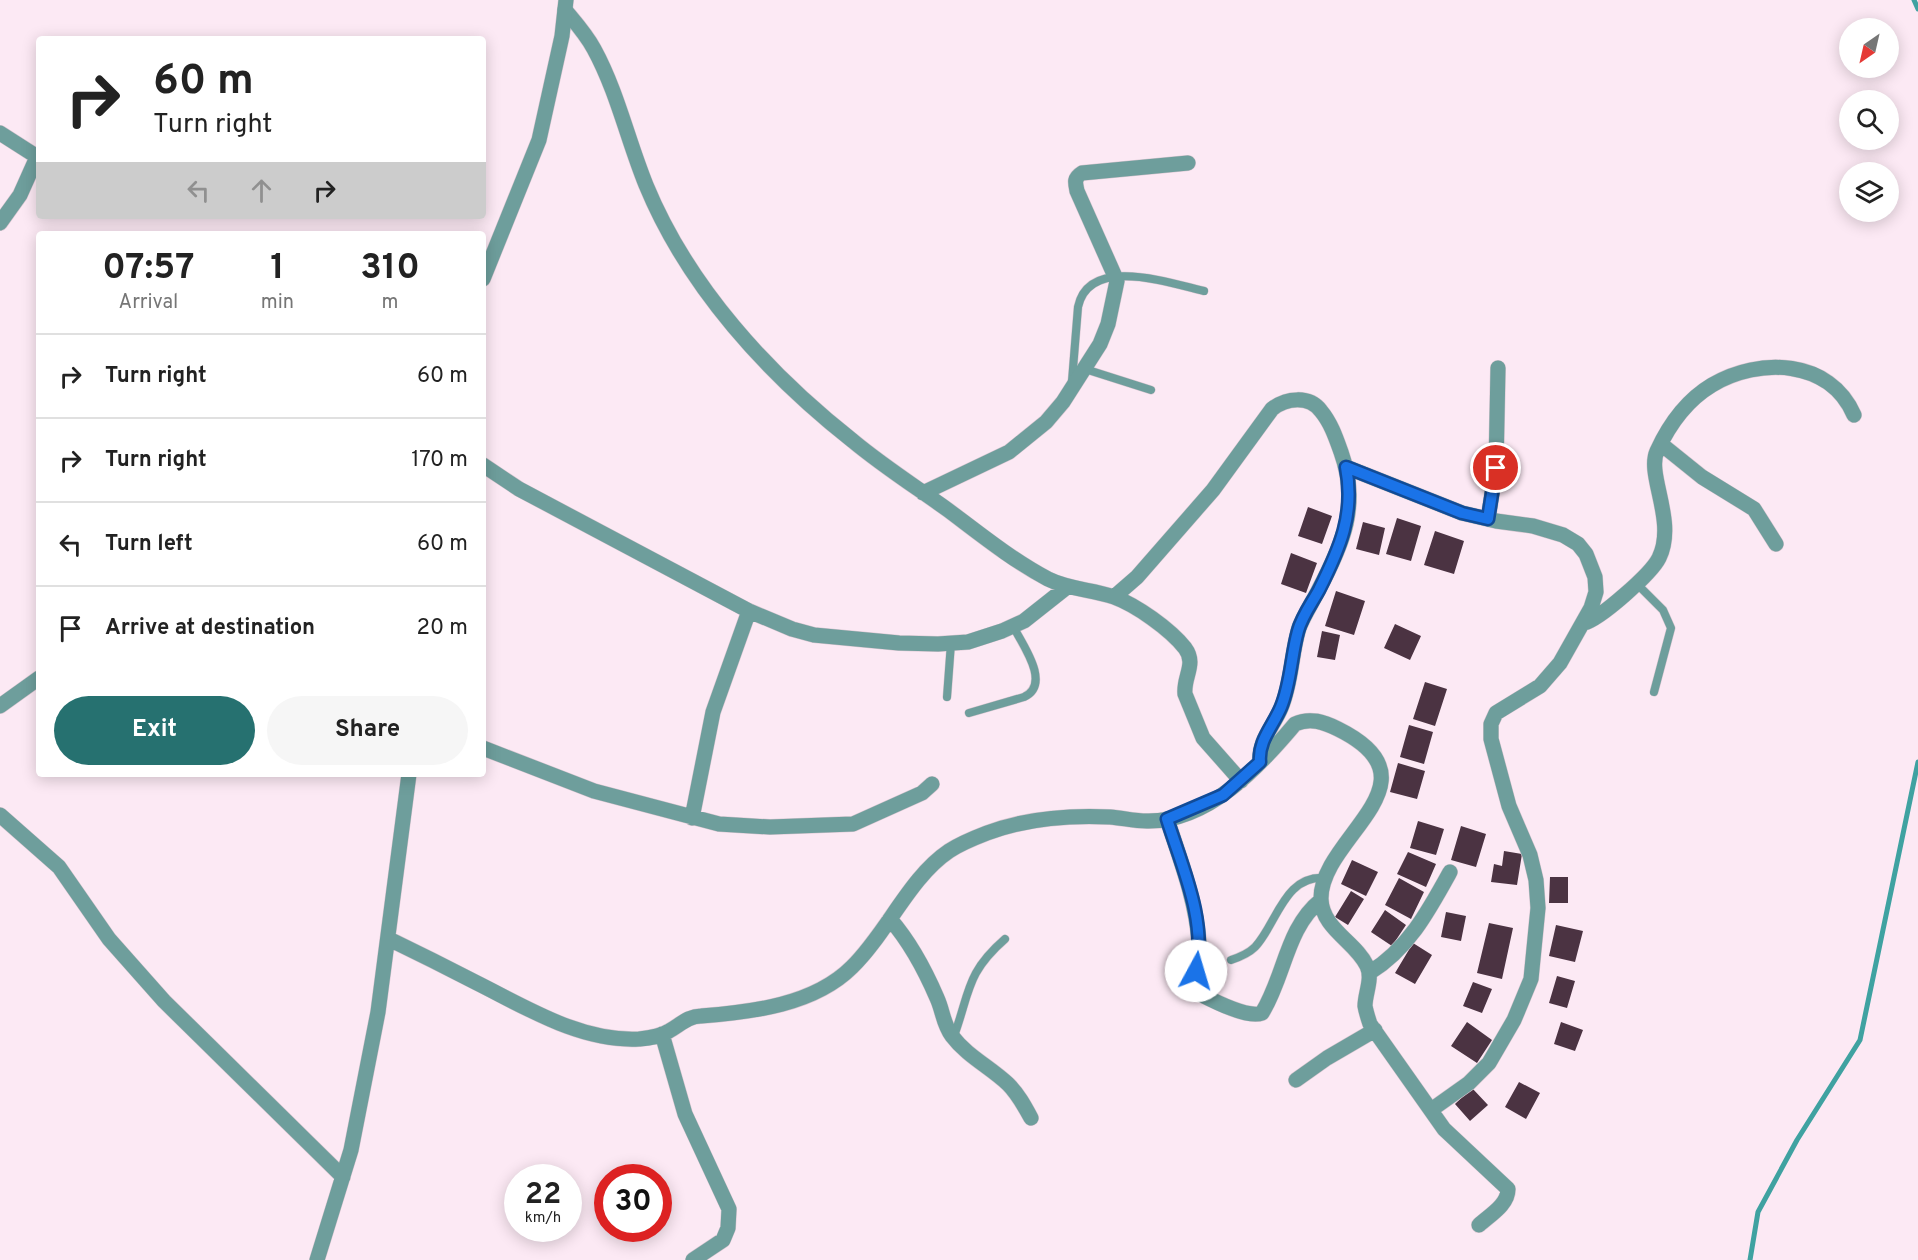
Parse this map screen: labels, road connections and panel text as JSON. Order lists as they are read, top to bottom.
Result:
{
  "north": "bottom left",
  "page": {
    "turn": ["60 m", "Turn right"],
    "eta": [
      "07:57",
      "Arrival",
      "1",
      "min",
      "310",
      "m"
    ],
    "list": [
      {
        "name": "Turn right",
        "value": "60 m"
      },
      {
        "name": "Turn right",
        "value": "170 m"
      },
      {
        "name": "Turn left",
        "value": "60 m"
      },
      {
        "name": "Arrive at destination",
        "value": "20 m"
      }
    ],
    "buttons": ["Exit", "Share"],
    "speed": "22 km/h",
    "limit": "30"
  }
}
